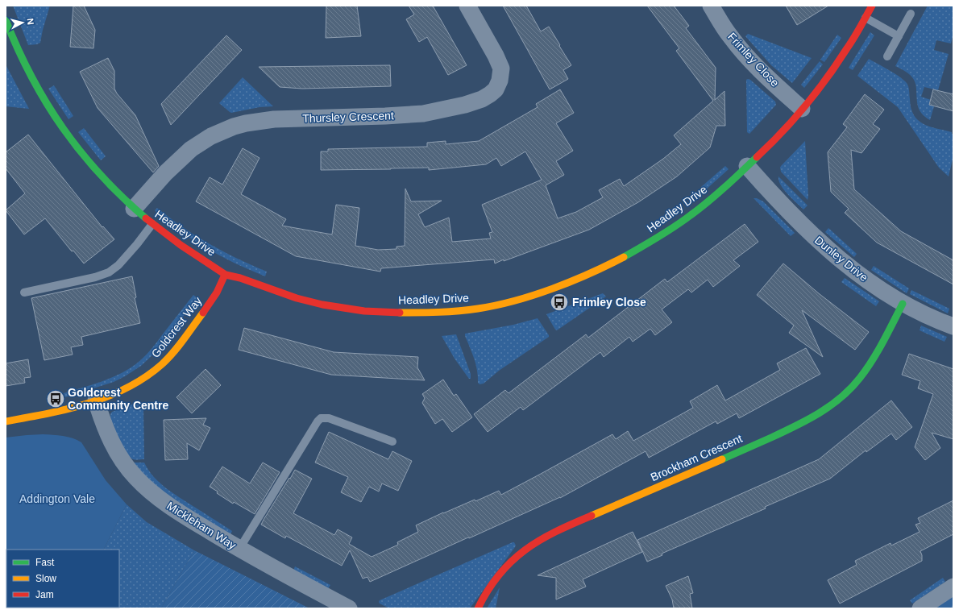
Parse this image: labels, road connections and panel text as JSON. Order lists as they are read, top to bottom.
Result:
{
  "streets": {
    "street": [
      "Frimley Close",
      "Thursley Crescent",
      "Headley Drive",
      "Dunley Drive",
      "Goldcrest Way",
      "Brockham Crescent",
      "Mickleham Way"
    ]
  },
  "crossings": [
    ["Frimley Close", "Headley Drive"],
    ["Thursley Crescent", "Headley Drive"],
    ["Headley Drive", "Dunley Drive"],
    ["Headley Drive", "Goldcrest Way"],
    ["Dunley Drive", "Brockham Crescent"],
    ["Goldcrest Way", "Mickleham Way"]
  ],
  "parks": ["Addington Vale"],
  "places": {
    "bus stop": ["Frimley Close", "Goldcrest Community Centre"]
  },
  "legend": ["Fast", "Slow", "Jam"],
  "north": "right"
}
